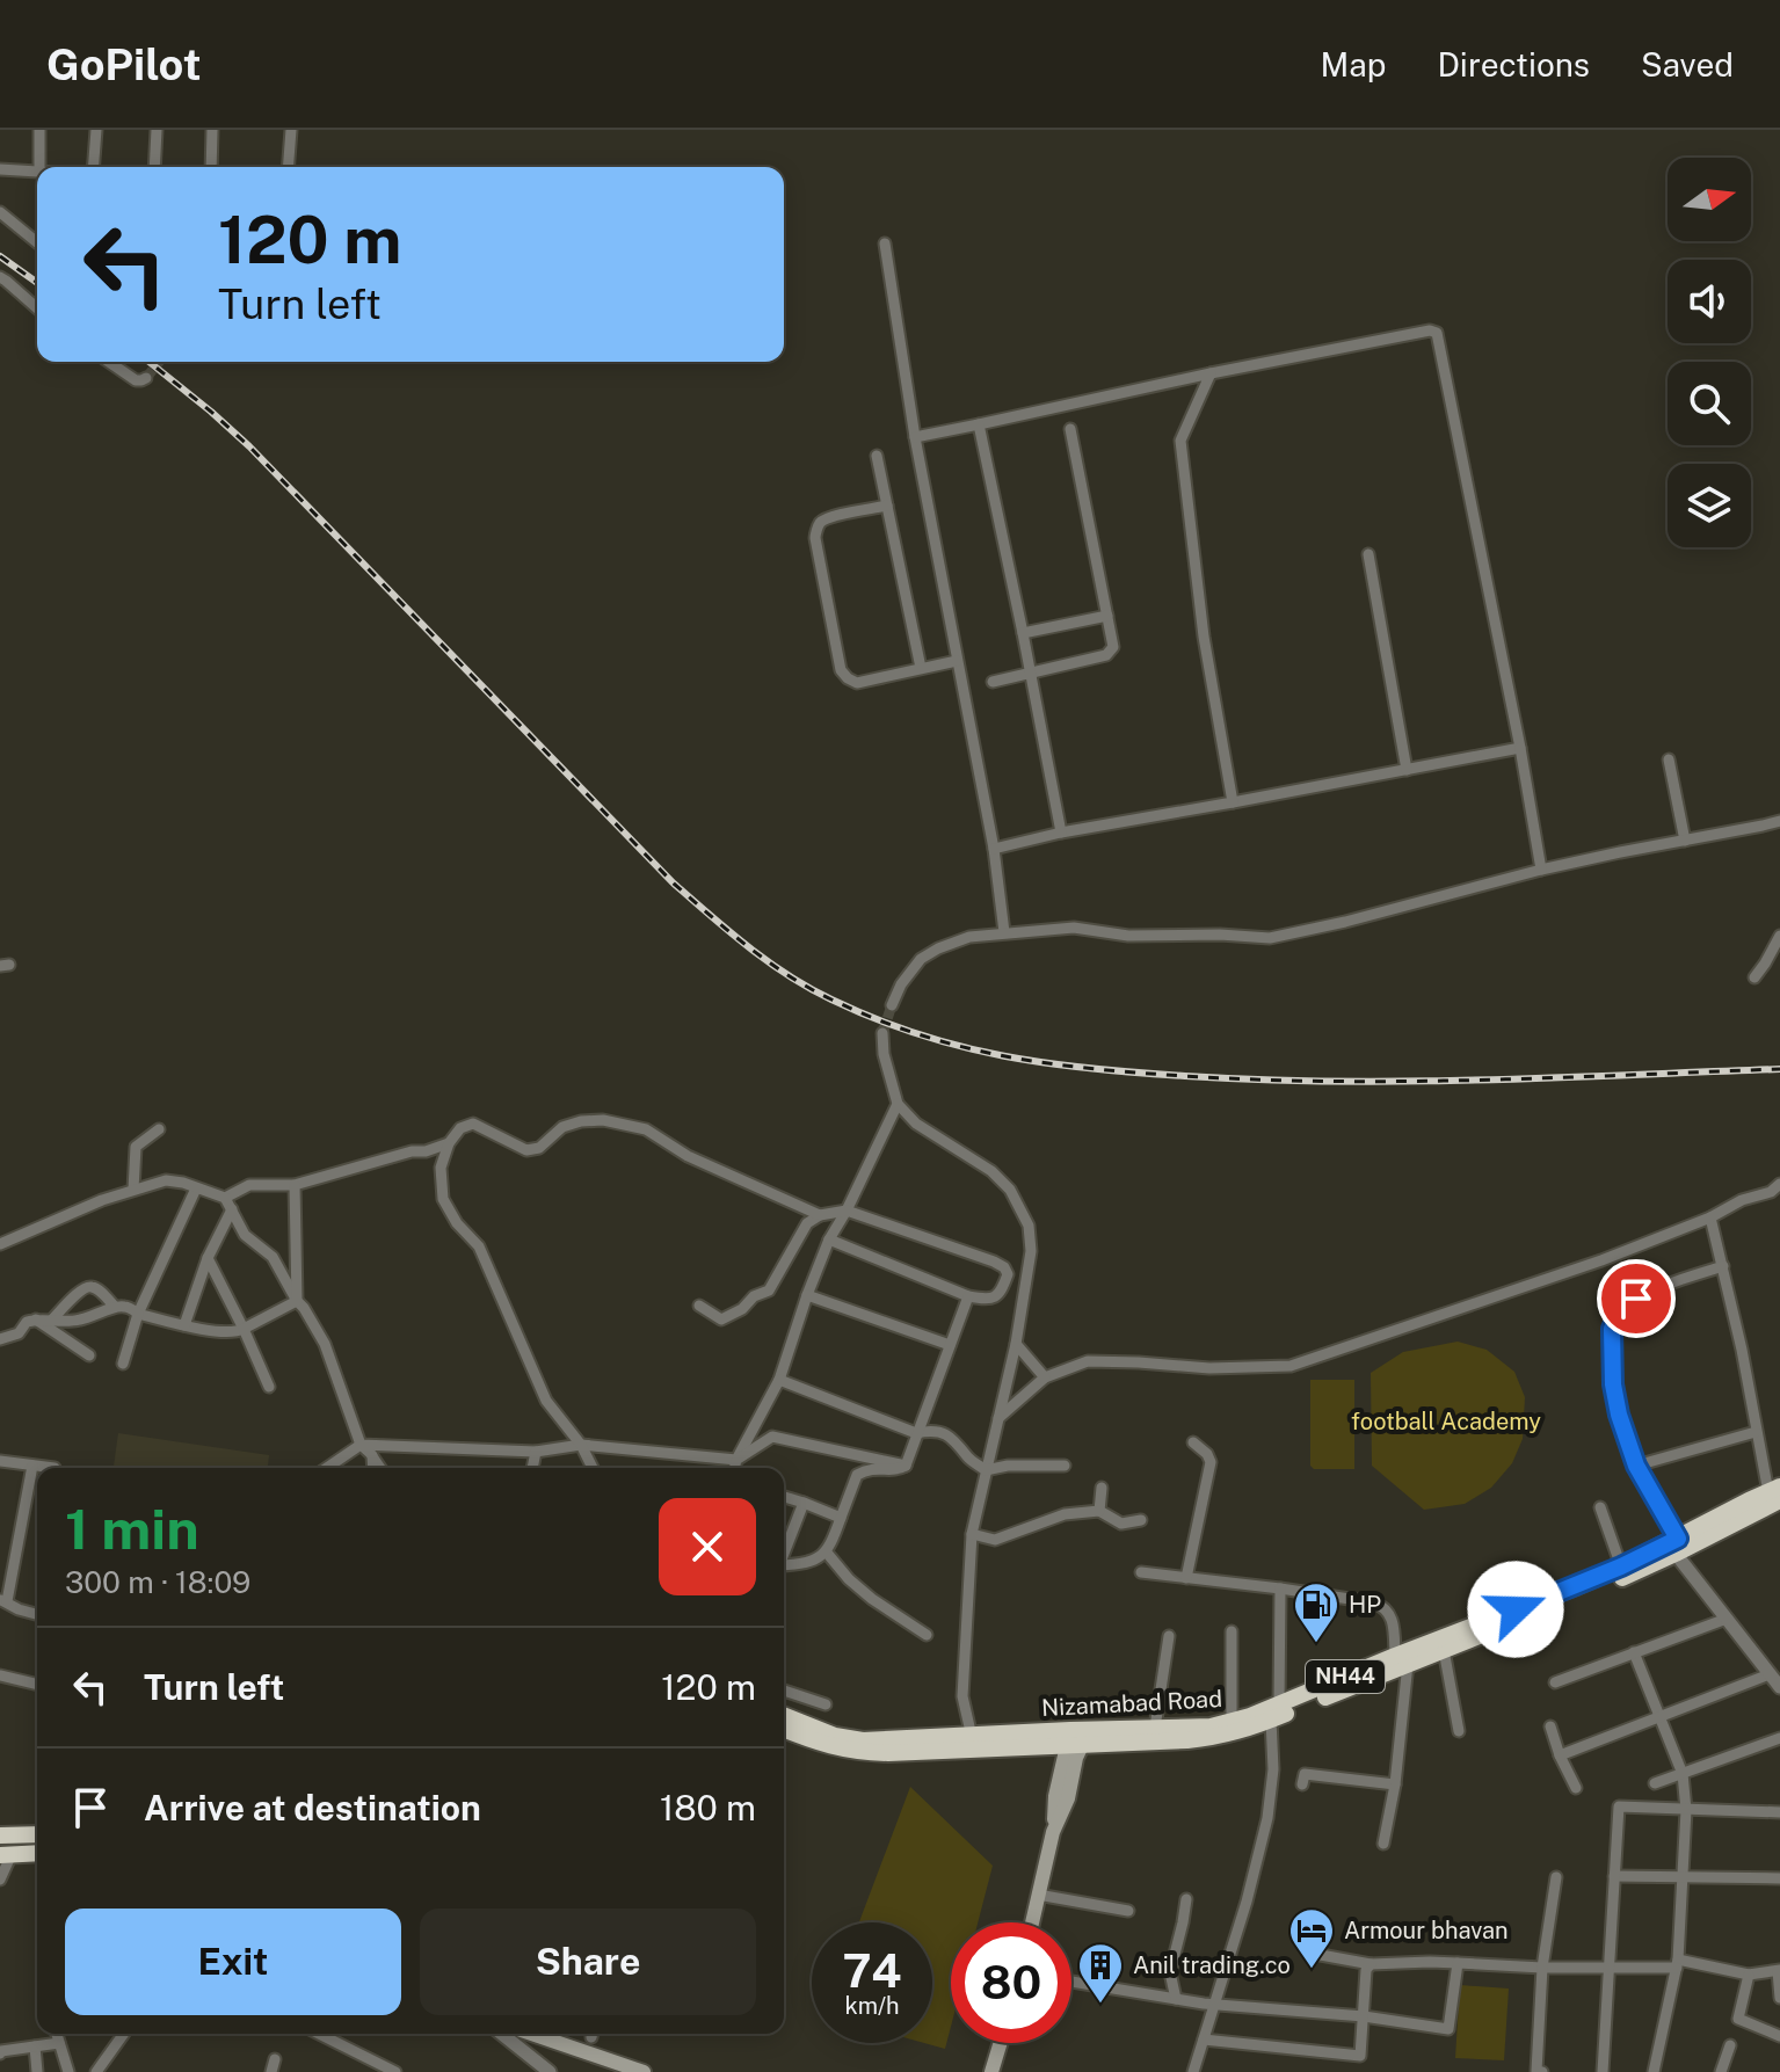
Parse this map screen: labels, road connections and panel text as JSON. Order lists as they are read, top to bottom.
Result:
{
  "streets": {
    "highway": ["NH44", "Nizamabad Road"]
  },
  "parks": ["football Academy"],
  "places": {
    "fuel station": ["HP"],
    "hotel": ["Armour bhavan"],
    "building": ["Anil trading.co"]
  },
  "north": "right",
  "page": {
    "header": "GoPilot",
    "nav": ["Map", "Directions", "Saved"],
    "turn": ["120 m", "Turn left"],
    "heading": ["1 min", "300 m · 18:09"],
    "list": [
      {
        "name": "Turn left",
        "value": "120 m"
      },
      {
        "name": "Arrive at destination",
        "value": "180 m"
      }
    ],
    "buttons": ["Exit", "Share"],
    "speed": "74 km/h",
    "limit": "80"
  }
}
